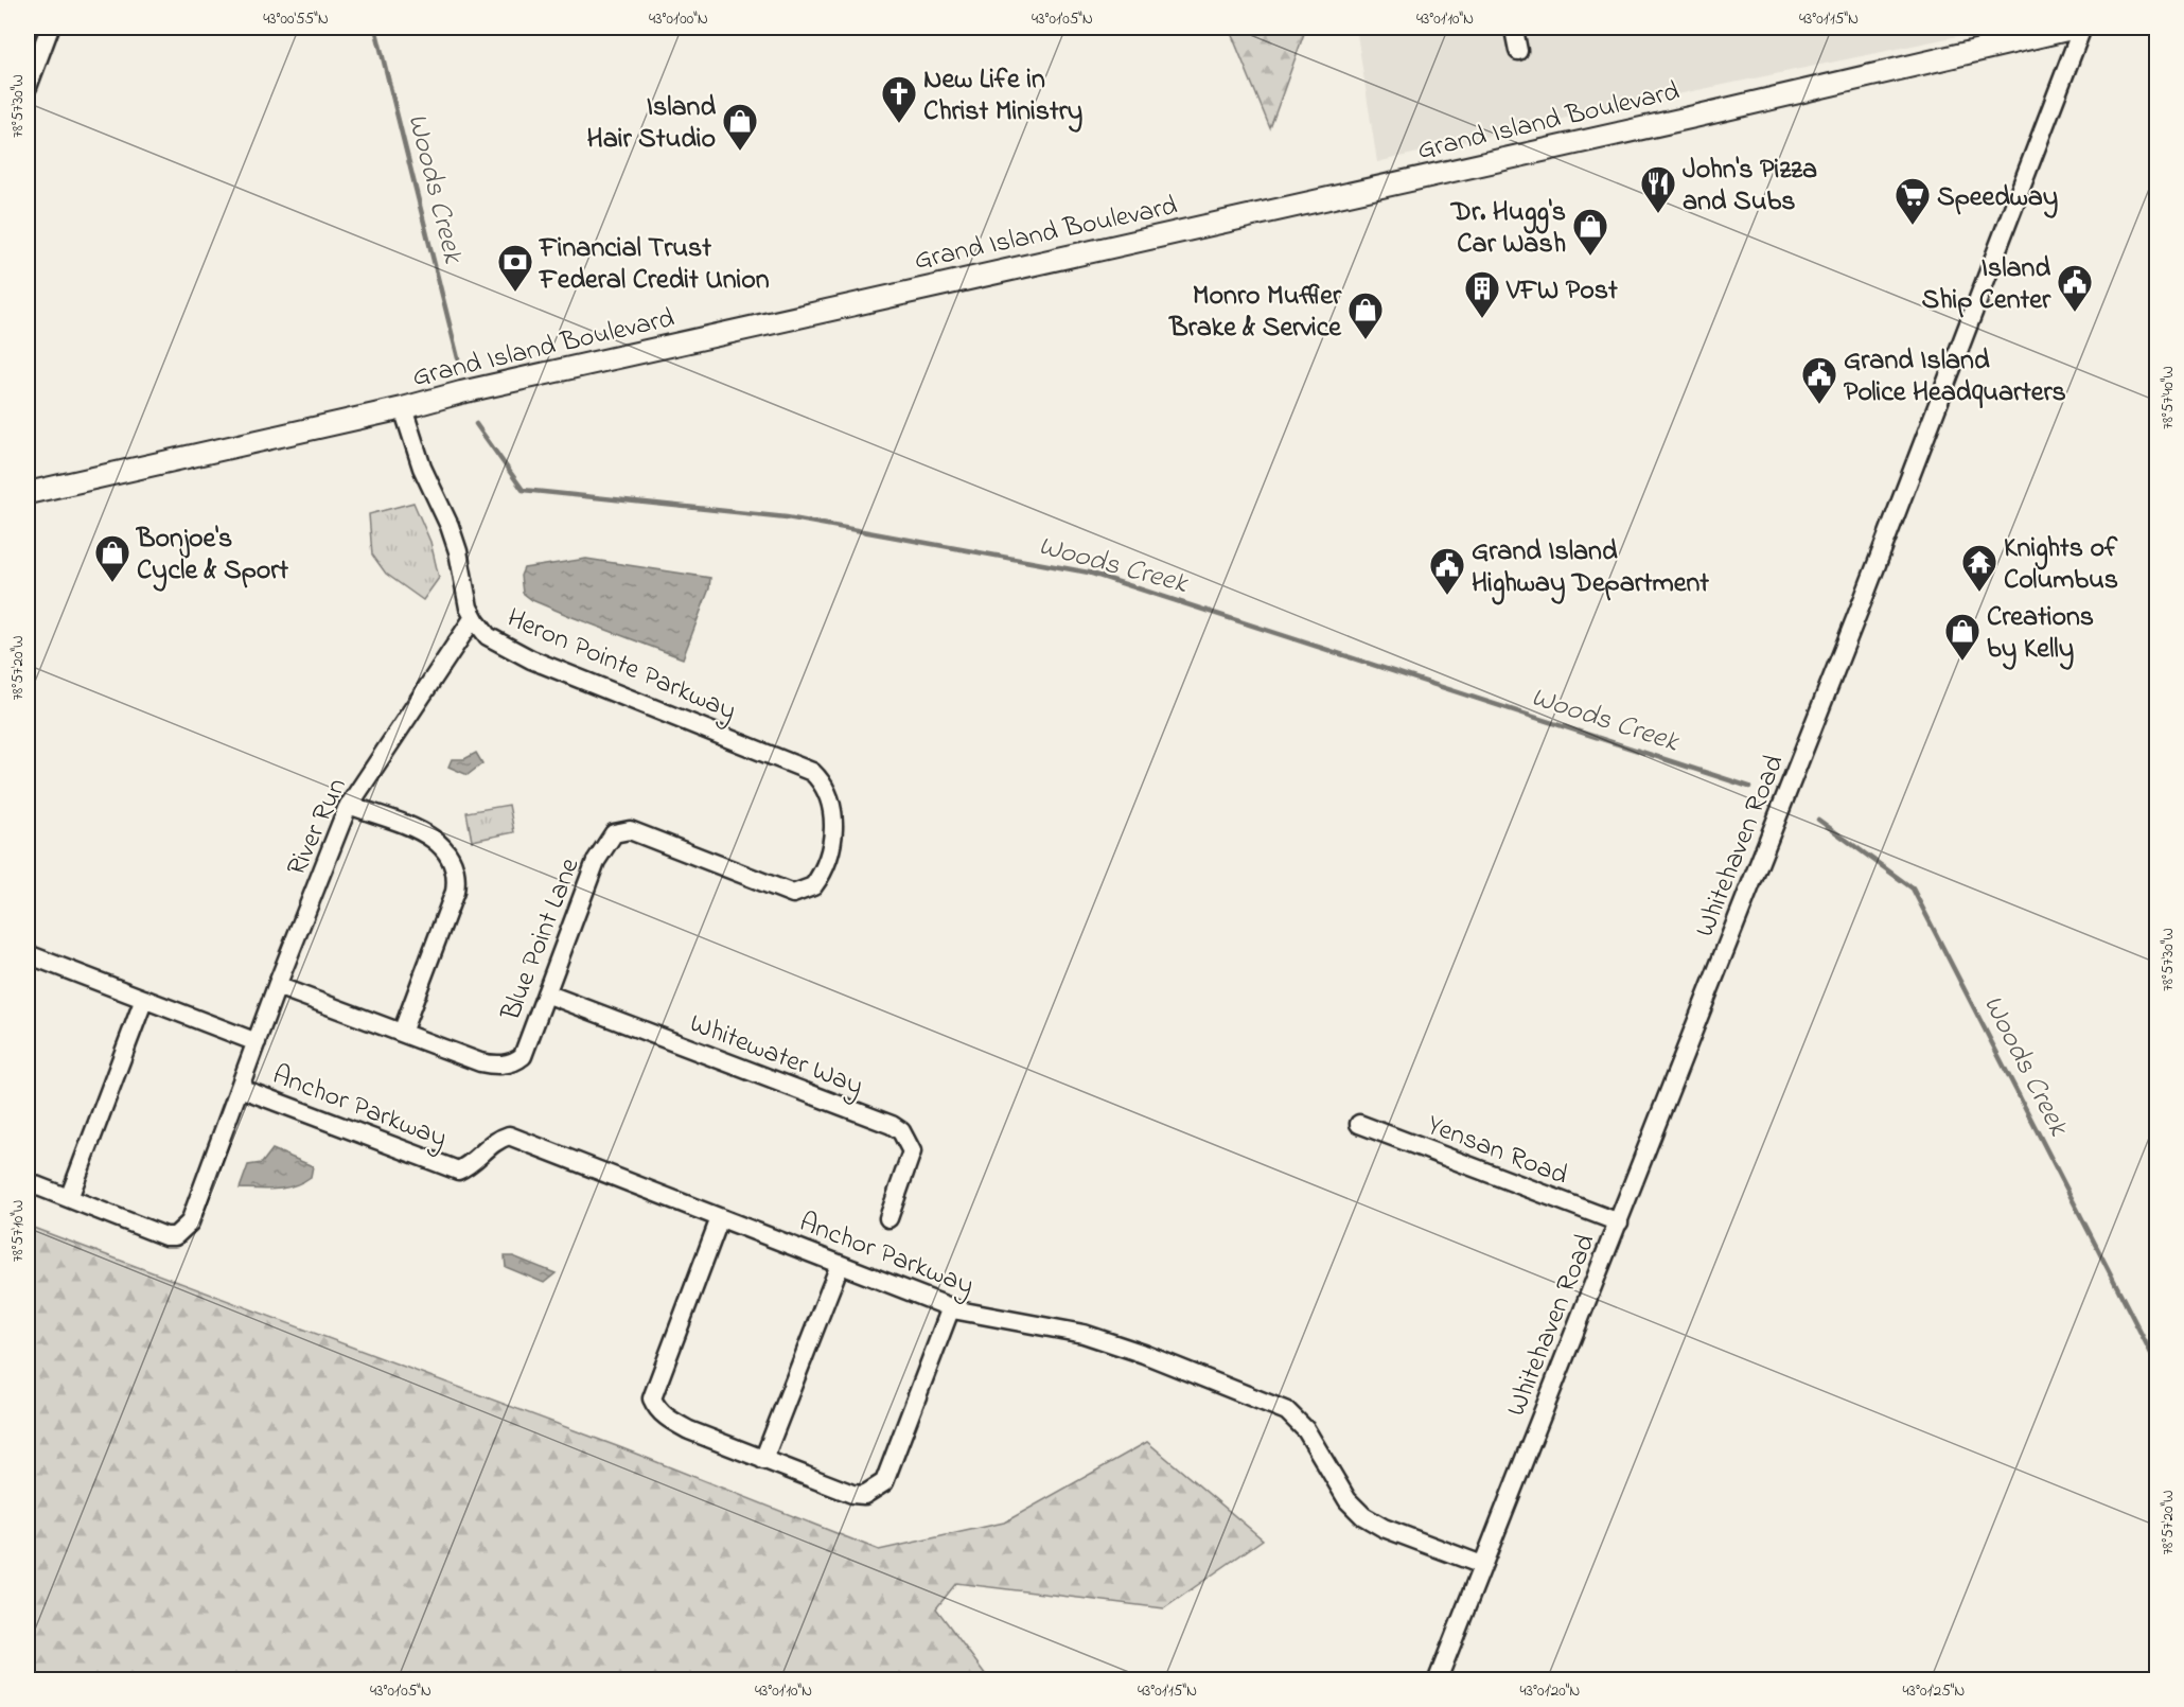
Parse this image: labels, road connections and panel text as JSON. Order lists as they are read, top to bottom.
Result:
{
  "streets": {
    "main road": ["Grand Island Boulevard"],
    "street": [
      "Heron Pointe Parkway",
      "River Run",
      "Whitehaven Road",
      "Blue Point Lane",
      "Whitewater Way",
      "Anchor Parkway",
      "Yensan Road"
    ]
  },
  "crossings": [
    ["Grand Island Boulevard", "Heron Pointe Parkway"],
    ["Heron Pointe Parkway", "River Run"],
    ["Heron Pointe Parkway", "Blue Point Lane"],
    ["River Run", "Blue Point Lane"],
    ["River Run", "Anchor Parkway"],
    ["Whitehaven Road", "Anchor Parkway"],
    ["Whitehaven Road", "Yensan Road"],
    ["Blue Point Lane", "Whitewater Way"]
  ],
  "water": ["Woods Creek"],
  "places": {
    "church": ["New Life in Christ Ministry"],
    "shop": [
      "Island Hair Studio",
      "Dr. Hugg's Car Wash",
      "Monro Muffler Brake & Service",
      "Bonjoe's Cycle & Sport",
      "Creations by Kelly"
    ],
    "restaurant": ["John's Pizza and Subs"],
    "supermarket": ["Speedway"],
    "bank": ["Financial Trust Federal Credit Union"],
    "public building": ["Island Ship Center", "Grand Island Police Headquarters", "Grand Island Highway Department"],
    "building": ["VFW Post"],
    "temple": ["Knights of Columbus"]
  },
  "coordinates": [
    "43°00'55\"N",
    "43°01'00\"N",
    "43°01'05\"N",
    "43°01'10\"N",
    "43°01'15\"N",
    "78°57'30\"W",
    "78°57'40\"W",
    "78°57'20\"W",
    "78°57'10\"W",
    "43°01'20\"N",
    "43°01'25\"N"
  ]
}
